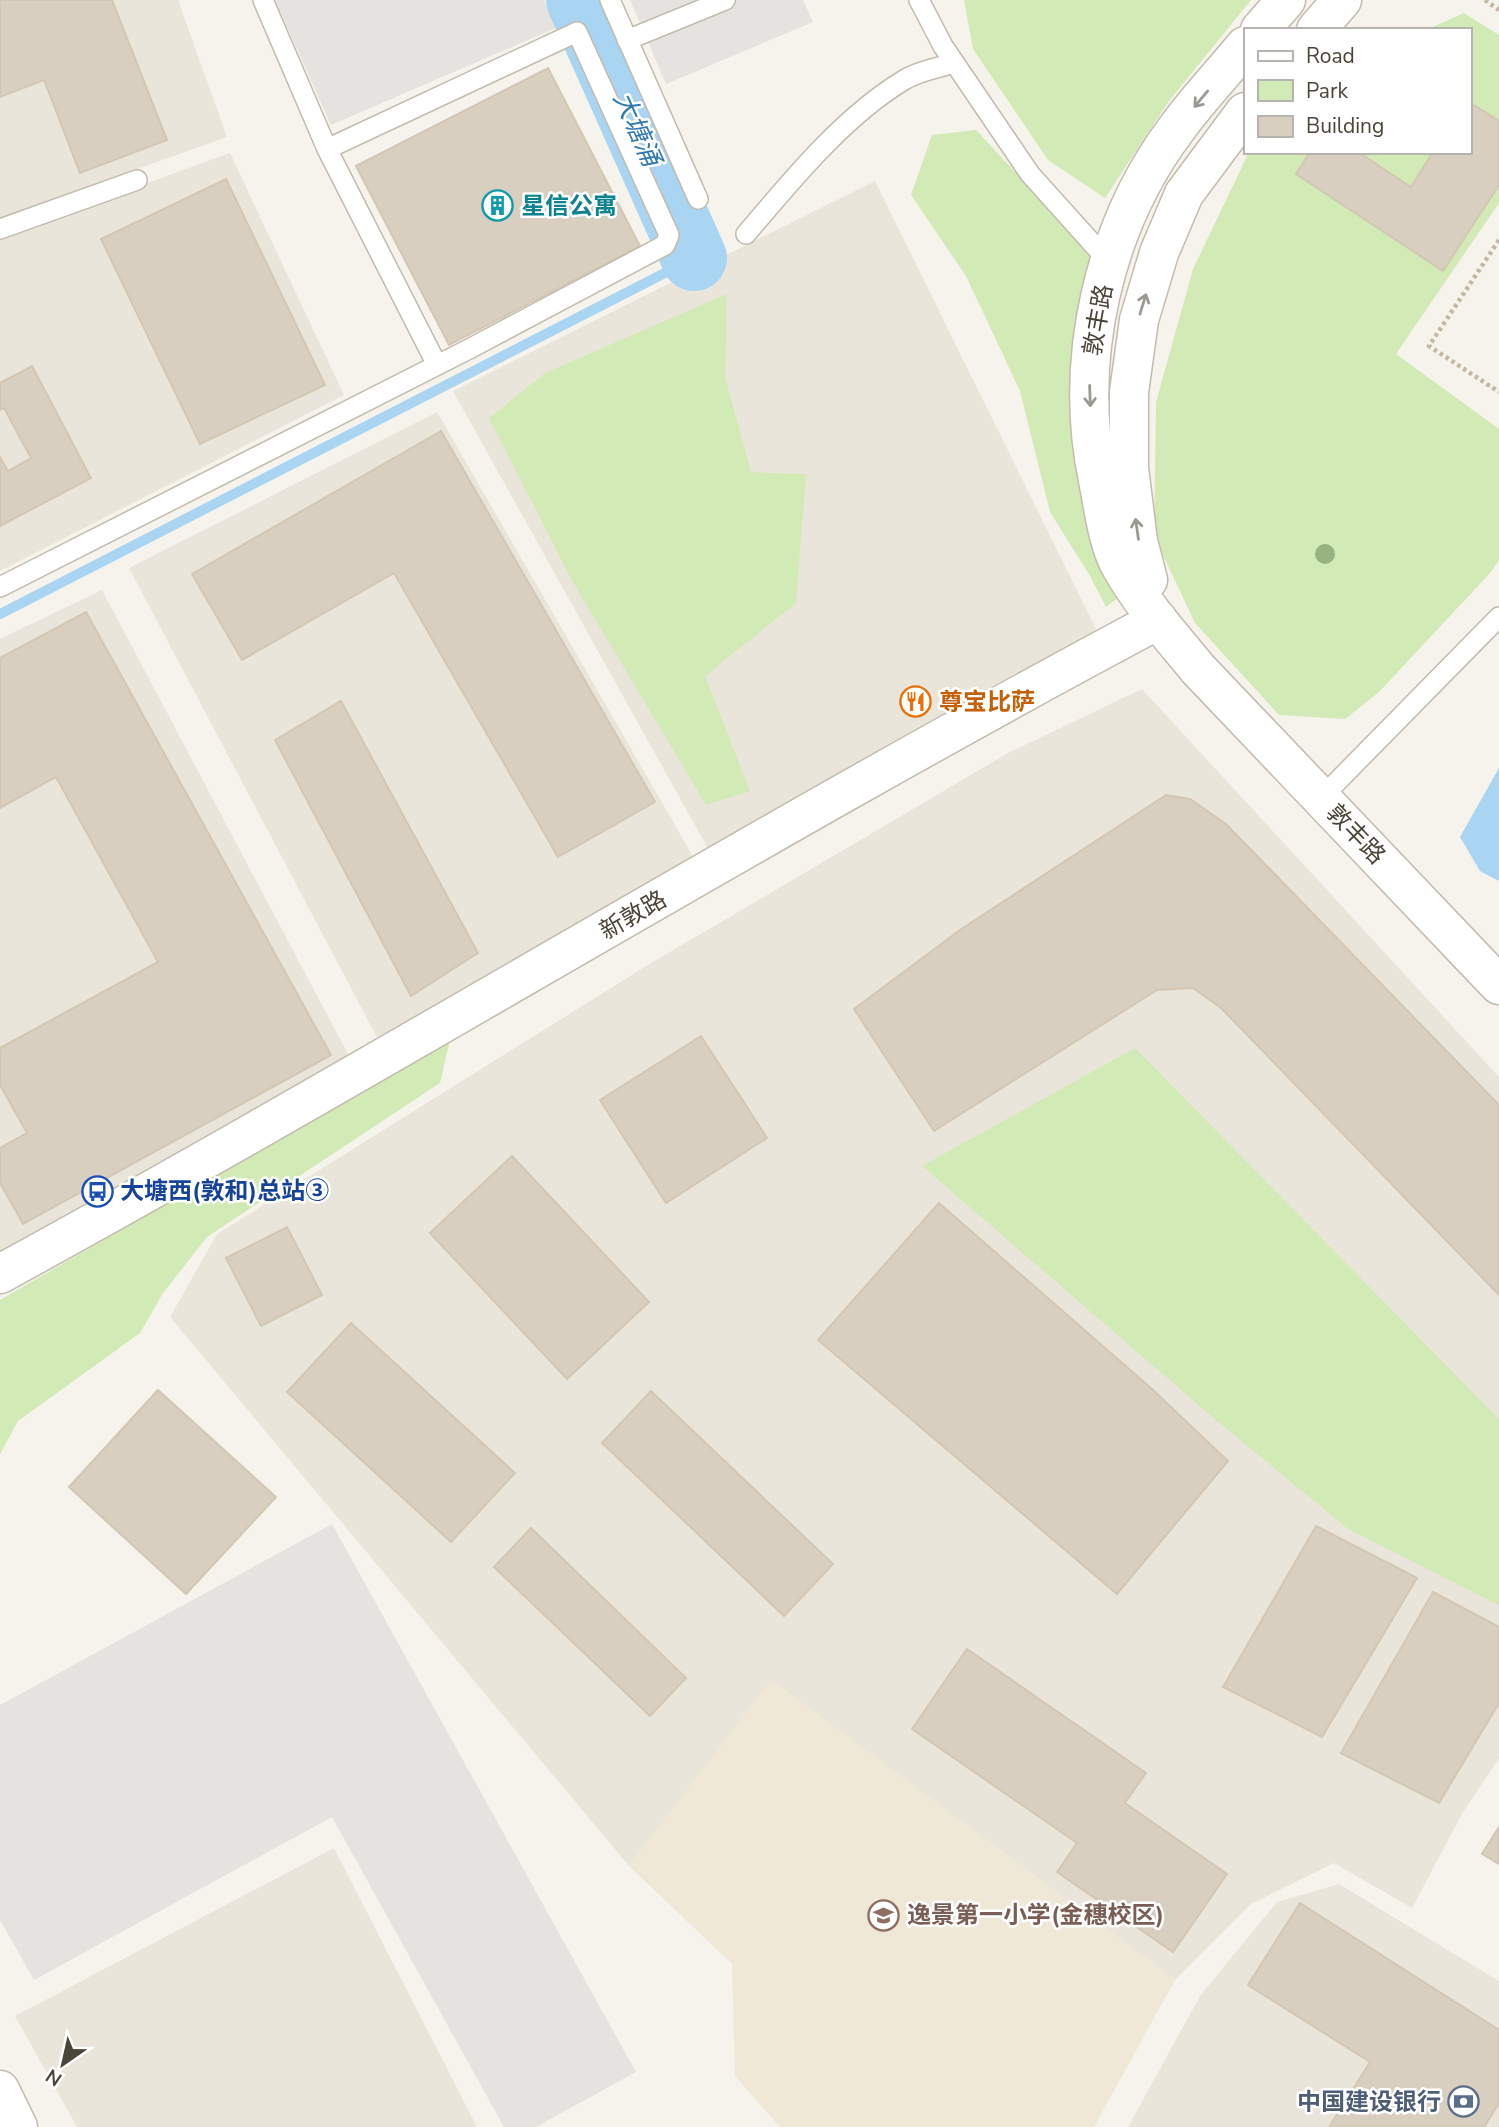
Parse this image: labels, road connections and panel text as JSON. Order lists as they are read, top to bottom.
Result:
{
  "streets": {
    "street": ["敦丰路", "新敦路"]
  },
  "crossings": [
    ["敦丰路", "新敦路"]
  ],
  "water": ["大塘涌"],
  "places": {
    "building": ["星信公寓"],
    "restaurant": ["尊宝比萨"],
    "bus stop": ["大塘西(敦和)总站③"],
    "school or university": ["逸景第一小学(金穗校区)"],
    "bank": ["中国建设银行"]
  },
  "legend": ["Road", "Park", "Building"],
  "north": "bottom left"
}
